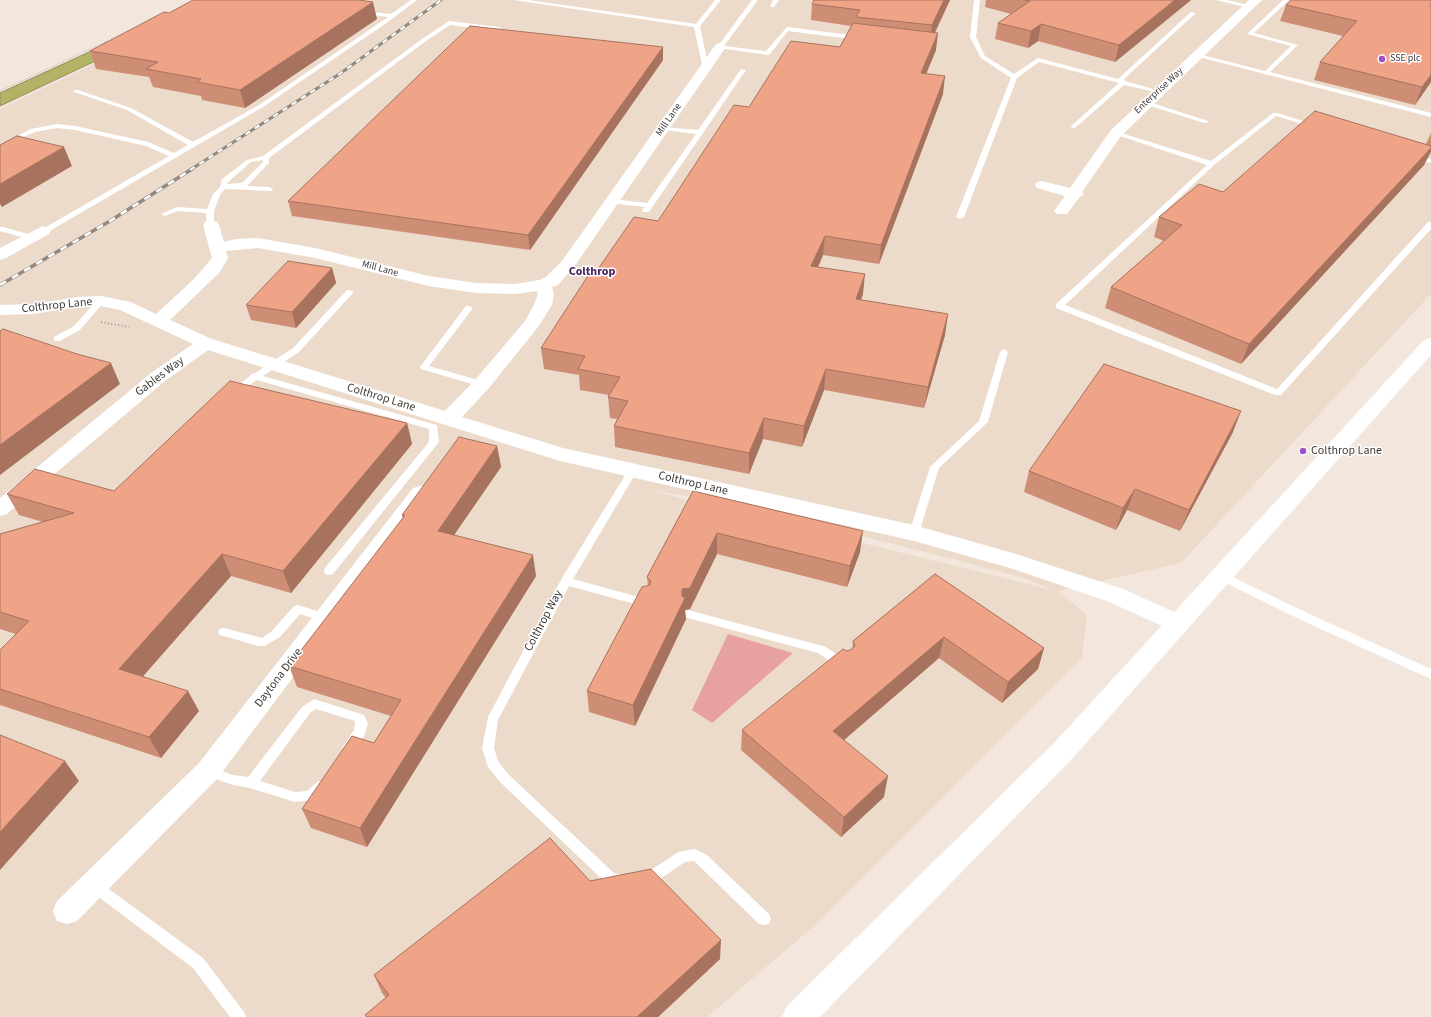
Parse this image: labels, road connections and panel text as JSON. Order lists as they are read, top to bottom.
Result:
{
  "streets": {
    "street": [
      "Enterprise Way",
      "Mill Lane",
      "Colthrop Lane",
      "Gables Way",
      "Daytona Drive"
    ],
    "lane": ["Colthrop Way"]
  },
  "crossings": [
    ["Colthrop Lane", "Gables Way"],
    ["Colthrop Lane", "Colthrop Way"],
    ["Colthrop Lane", "Daytona Drive"]
  ],
  "districts": ["Colthrop"],
  "places": ["SSE plc", "Colthrop Lane"]
}
